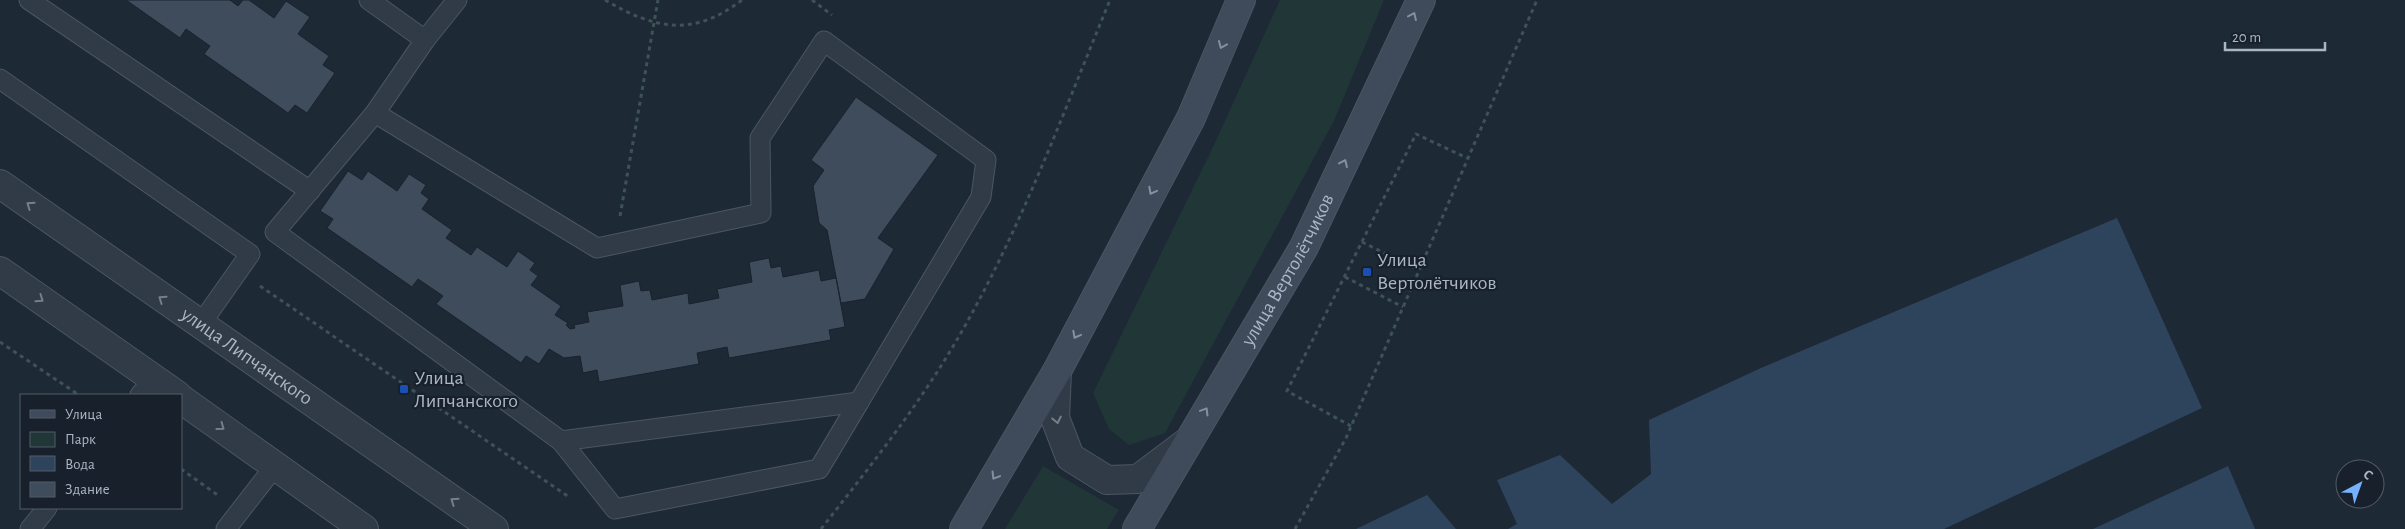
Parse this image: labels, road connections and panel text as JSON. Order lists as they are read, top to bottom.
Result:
{
  "streets": {
    "main road": ["улица Вертолётчиков"],
    "street": ["улица Липчанского"]
  },
  "places": {
    "transit": ["Улица Вертолётчиков", "Улица Липчанского"]
  },
  "legend": [
    "Улица",
    "Парк",
    "Вода",
    "Здание"
  ],
  "scale_bar": "20 m",
  "north": "top right"
}
